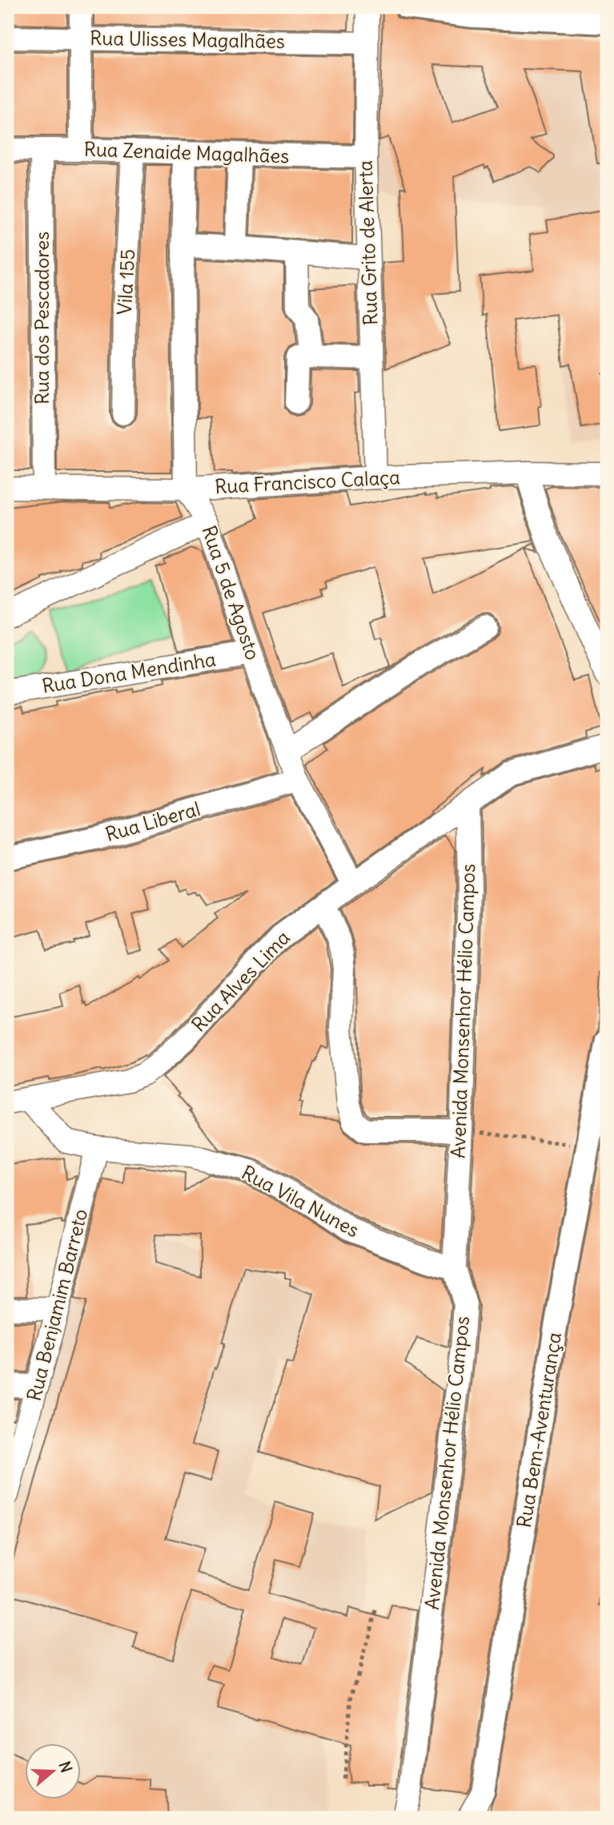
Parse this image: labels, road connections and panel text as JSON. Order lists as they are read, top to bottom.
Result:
{
  "streets": {
    "street": [
      "Rua Ulisses Magalhães",
      "Rua Zenaide Magalhães",
      "Rua Grito de Alerta",
      "Vila 155",
      "Rua dos Pescadores",
      "Rua Francisco Calaça",
      "Rua 5 de Agosto",
      "Rua Dona Mendinha",
      "Rua Liberal",
      "Rua Alves Lima",
      "Avenida Monsenhor Hélio Campos",
      "Rua Vila Nunes",
      "Rua Benjamim Barreto",
      "Rua Bem-Aventurança"
    ]
  },
  "crossings": [
    ["Rua Ulisses Magalhães", "Rua Grito de Alerta"],
    ["Rua Zenaide Magalhães", "Rua Grito de Alerta"],
    ["Rua Zenaide Magalhães", "Vila 155"],
    ["Rua Zenaide Magalhães", "Rua dos Pescadores"],
    ["Rua Grito de Alerta", "Rua Francisco Calaça"],
    ["Rua dos Pescadores", "Rua Francisco Calaça"],
    ["Rua Francisco Calaça", "Rua 5 de Agosto"],
    ["Rua 5 de Agosto", "Rua Dona Mendinha"],
    ["Rua 5 de Agosto", "Rua Liberal"],
    ["Rua 5 de Agosto", "Rua Alves Lima"],
    ["Rua Alves Lima", "Avenida Monsenhor Hélio Campos"],
    ["Rua Alves Lima", "Rua Vila Nunes"],
    ["Avenida Monsenhor Hélio Campos", "Rua Vila Nunes"],
    ["Rua Vila Nunes", "Rua Benjamim Barreto"]
  ],
  "north": "right"
}
